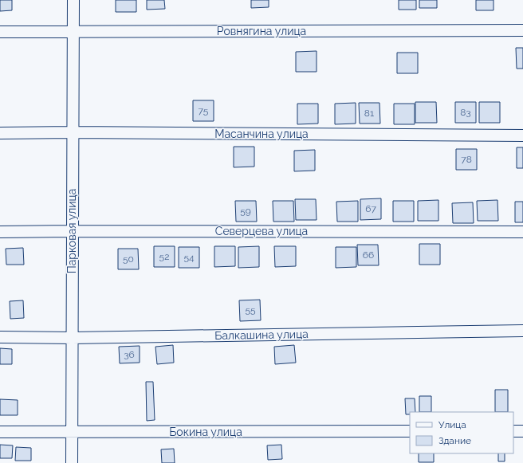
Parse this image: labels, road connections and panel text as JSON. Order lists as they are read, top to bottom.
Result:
{
  "streets": {
    "street": [
      "Ровнягина улица",
      "Масанчина улица",
      "Парковая улица",
      "Северцева улица",
      "Балкашина улица",
      "Бокина улица"
    ]
  },
  "crossings": [
    ["Ровнягина улица", "Парковая улица"],
    ["Масанчина улица", "Парковая улица"],
    ["Парковая улица", "Северцева улица"],
    ["Парковая улица", "Балкашина улица"],
    ["Парковая улица", "Бокина улица"]
  ],
  "house_numbers": [
    "75",
    "83",
    "81",
    "78",
    "67",
    "59",
    "66",
    "52",
    "54",
    "50",
    "55",
    "36"
  ],
  "legend": ["Улица", "Здание"]
}
